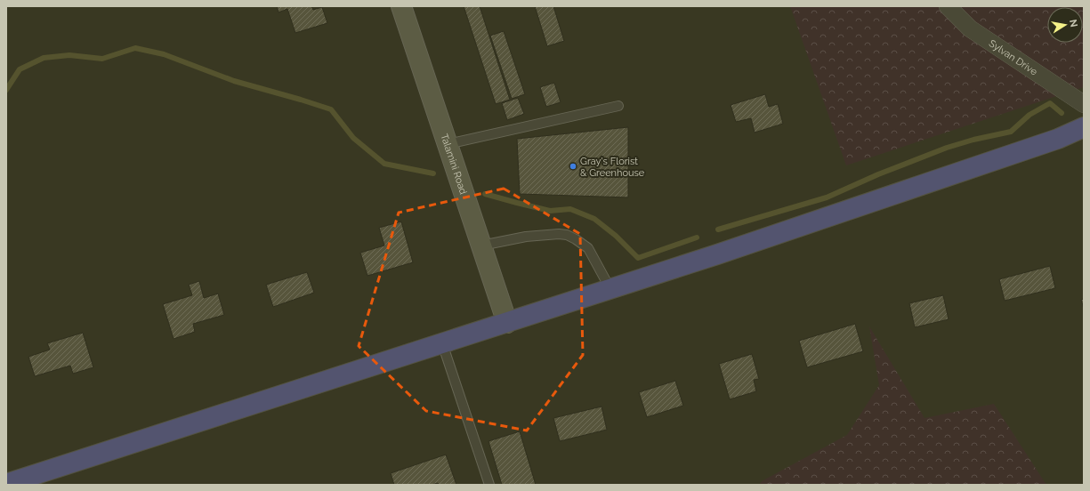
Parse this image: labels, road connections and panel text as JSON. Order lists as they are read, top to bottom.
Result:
{
  "streets": {
    "street": ["Sylvan Drive", "Talamini Road"]
  },
  "places": ["Gray's Florist & Greenhouse"],
  "north": "right"
}
